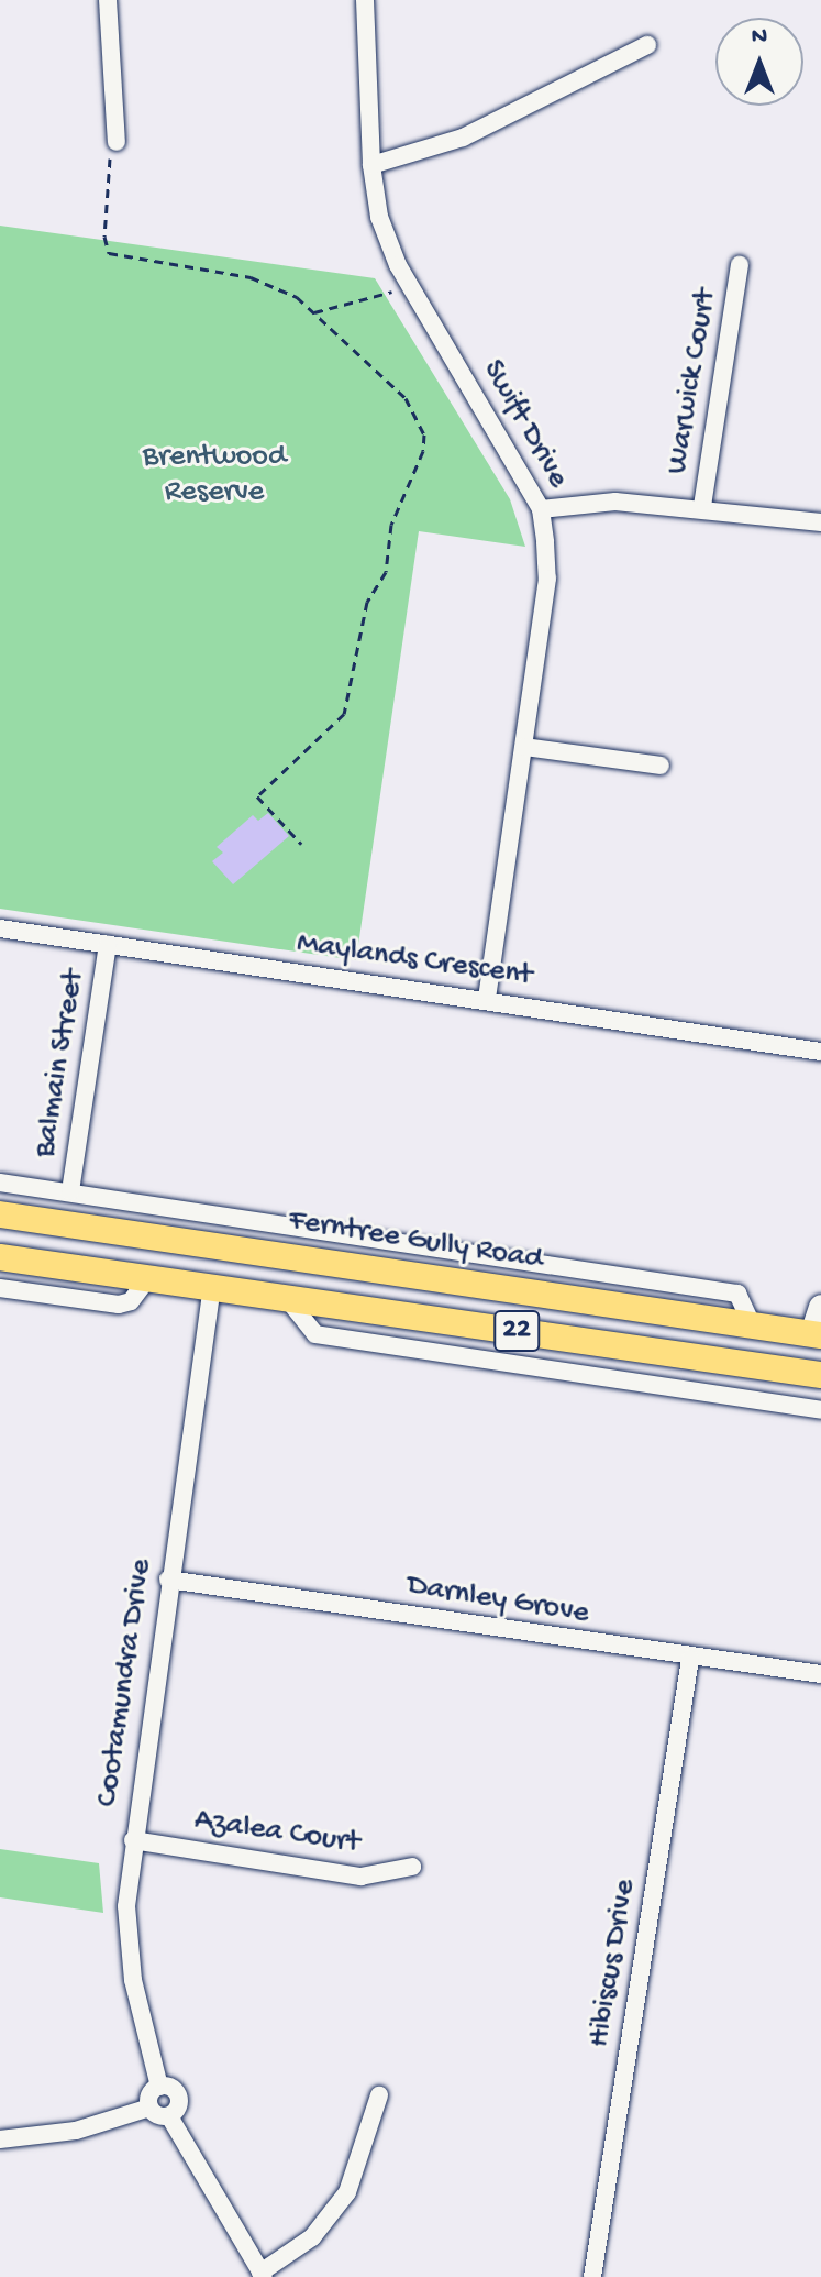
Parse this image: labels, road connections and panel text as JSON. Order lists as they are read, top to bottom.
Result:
{
  "streets": {
    "main road": ["Ferntree Gully Road", "22"],
    "street": [
      "Warwick Court",
      "Swift Drive",
      "Maylands Crescent",
      "Balmain Street",
      "Darnley Grove",
      "Cootamundra Drive",
      "Azalea Court",
      "Hibiscus Drive"
    ]
  },
  "crossings": [
    ["Swift Drive", "Maylands Crescent"],
    ["Maylands Crescent", "Balmain Street"],
    ["22", "Cootamundra Drive"],
    ["Darnley Grove", "Cootamundra Drive"],
    ["Darnley Grove", "Hibiscus Drive"],
    ["Cootamundra Drive", "Azalea Court"]
  ],
  "parks": ["Brentwood Reserve"],
  "north": "top"
}
